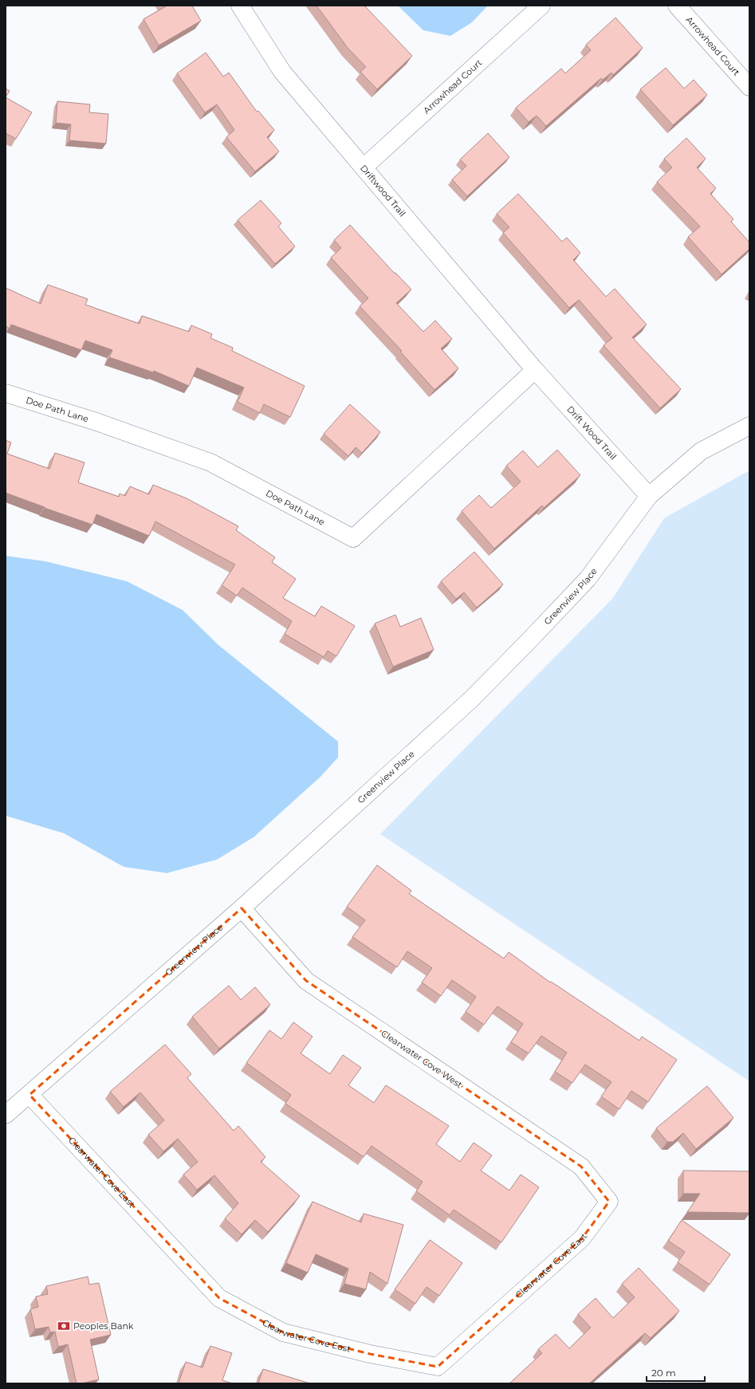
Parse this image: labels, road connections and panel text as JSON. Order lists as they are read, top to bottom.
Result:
{
  "streets": {
    "street": [
      "Arrowhead Court",
      "Driftwood Trail",
      "Doe Path Lane",
      "Drift Wood Trail",
      "Greenview Place",
      "Clearwater Cove West",
      "Clearwater Cove East"
    ]
  },
  "crossings": [
    ["Arrowhead Court", "Driftwood Trail"],
    ["Driftwood Trail", "Doe Path Lane"],
    ["Driftwood Trail", "Drift Wood Trail"],
    ["Doe Path Lane", "Drift Wood Trail"],
    ["Drift Wood Trail", "Greenview Place"],
    ["Greenview Place", "Clearwater Cove West"],
    ["Greenview Place", "Clearwater Cove East"],
    ["Clearwater Cove West", "Clearwater Cove East"]
  ],
  "places": {
    "bank": ["Peoples Bank"]
  },
  "scale_bar": "20 m"
}
